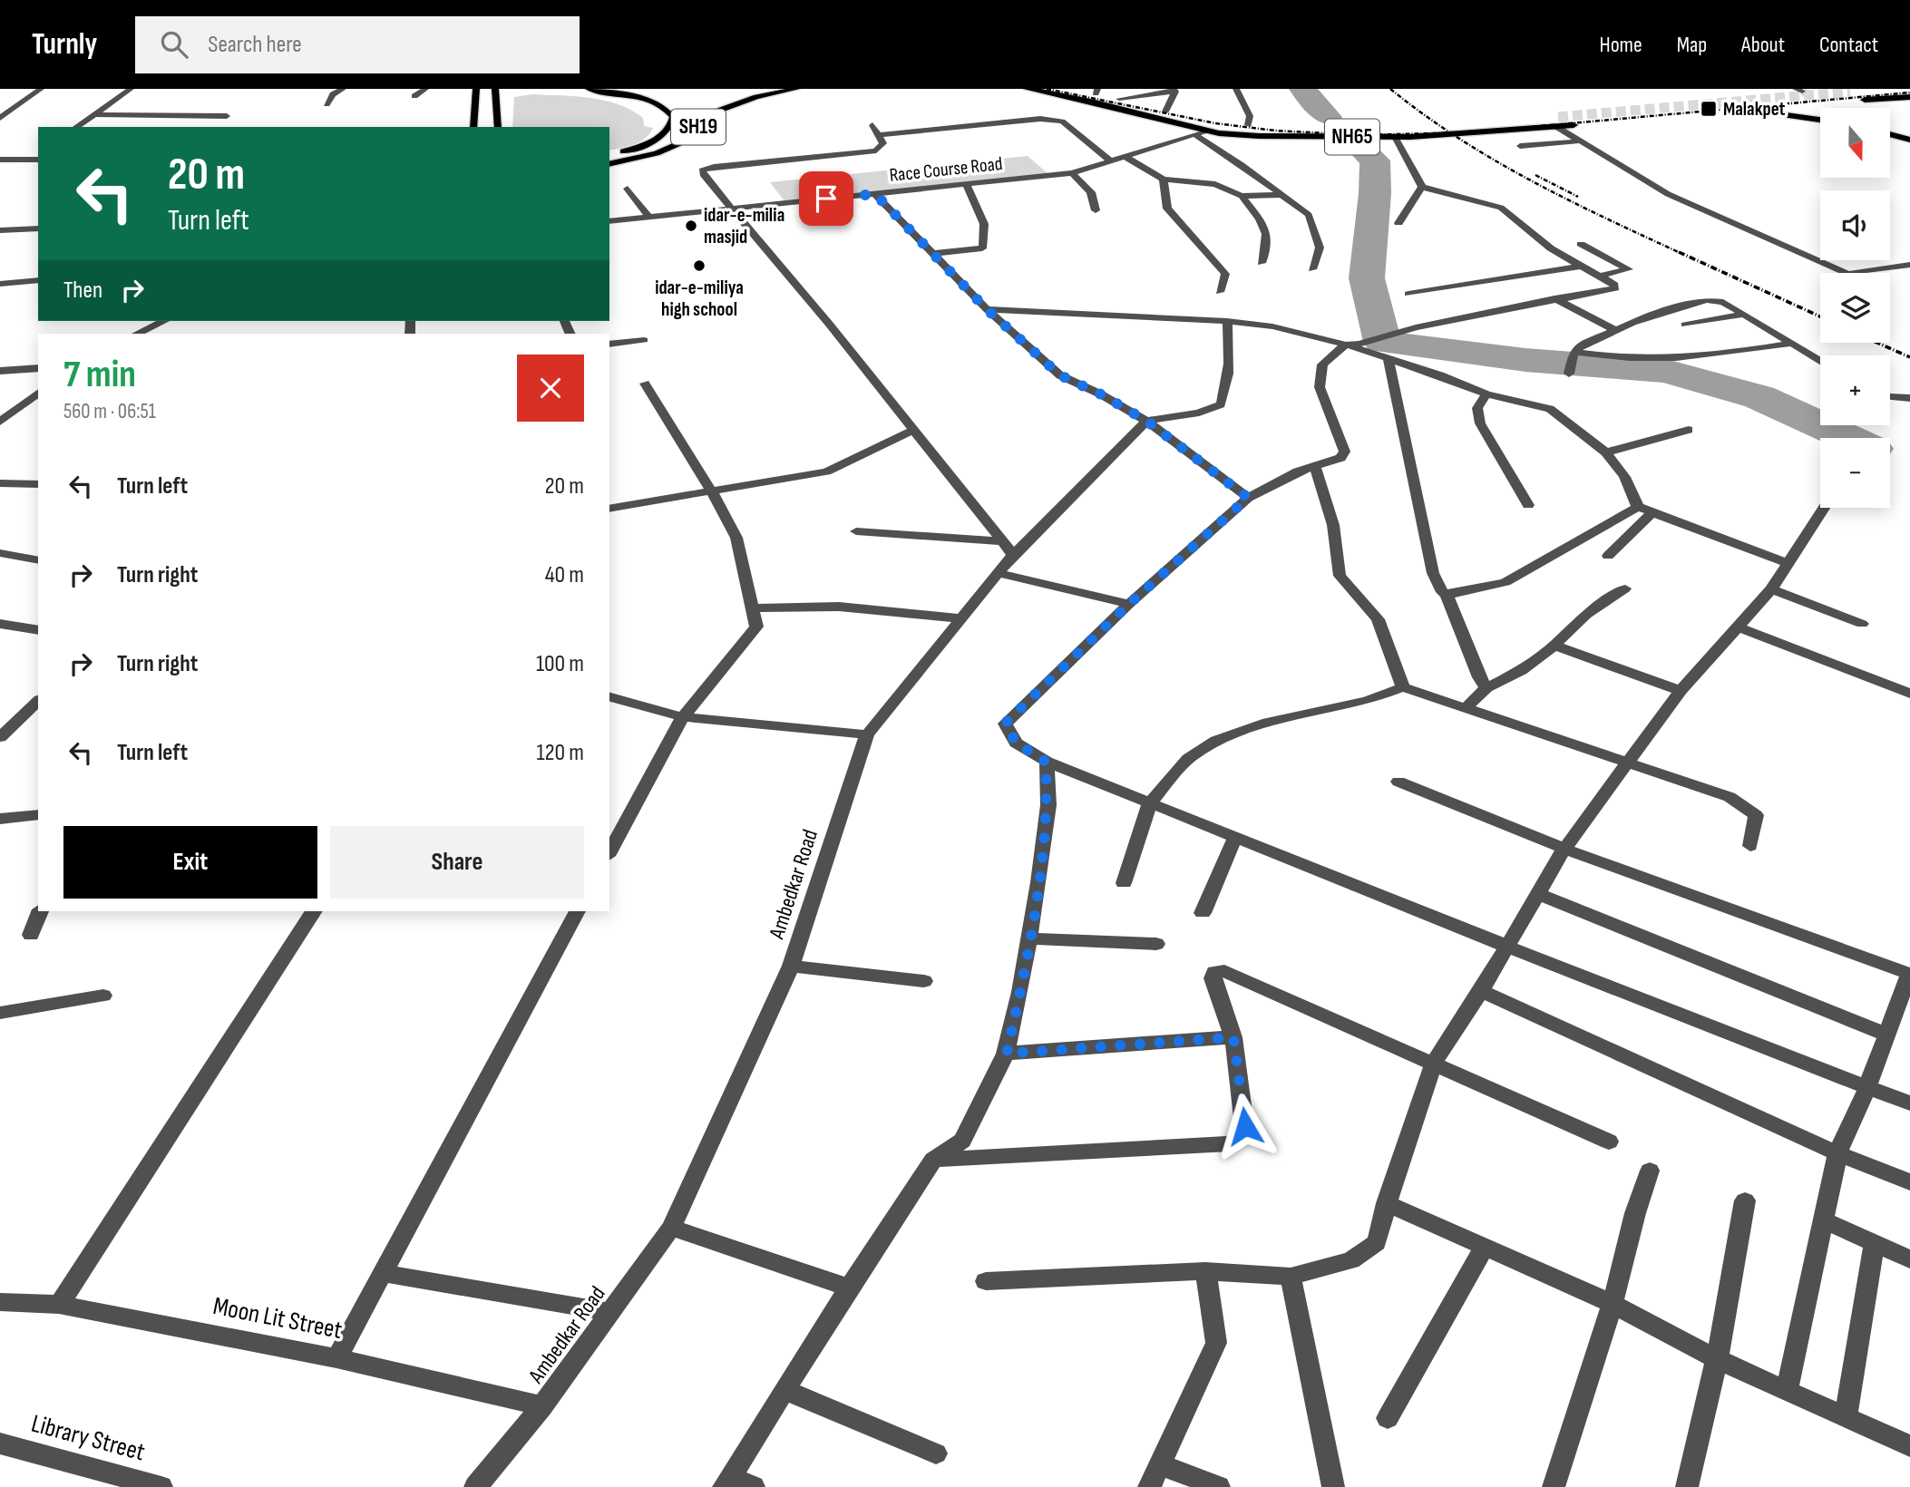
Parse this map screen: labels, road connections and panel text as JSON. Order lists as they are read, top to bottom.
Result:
{
  "streets": {
    "highway": ["NH65"],
    "main road": ["SH19"],
    "street": [
      "Race Course Road",
      "Ambedkar Road",
      "Moon Lit Street",
      "Library Street"
    ]
  },
  "crossings": [
    ["NH65", "Race Course Road"],
    ["Ambedkar Road", "Moon Lit Street"]
  ],
  "places": {
    "transit": ["Malakpet"],
    "other": ["idar-e-milia masjid", "idar-e-miliya high school"]
  },
  "north": "bottom",
  "page": {
    "header": "Turnly",
    "search": "Search here",
    "nav": [
      "Home",
      "Map",
      "About",
      "Contact"
    ],
    "map_buttons": ["+", "−"],
    "turn": ["20 m", "Turn left"],
    "then": "Then",
    "heading": ["7 min", "560 m · 06:51"],
    "list": [
      {
        "name": "Turn left",
        "value": "20 m"
      },
      {
        "name": "Turn right",
        "value": "40 m"
      },
      {
        "name": "Turn right",
        "value": "100 m"
      },
      {
        "name": "Turn left",
        "value": "120 m"
      }
    ],
    "buttons": ["Exit", "Share"]
  }
}
